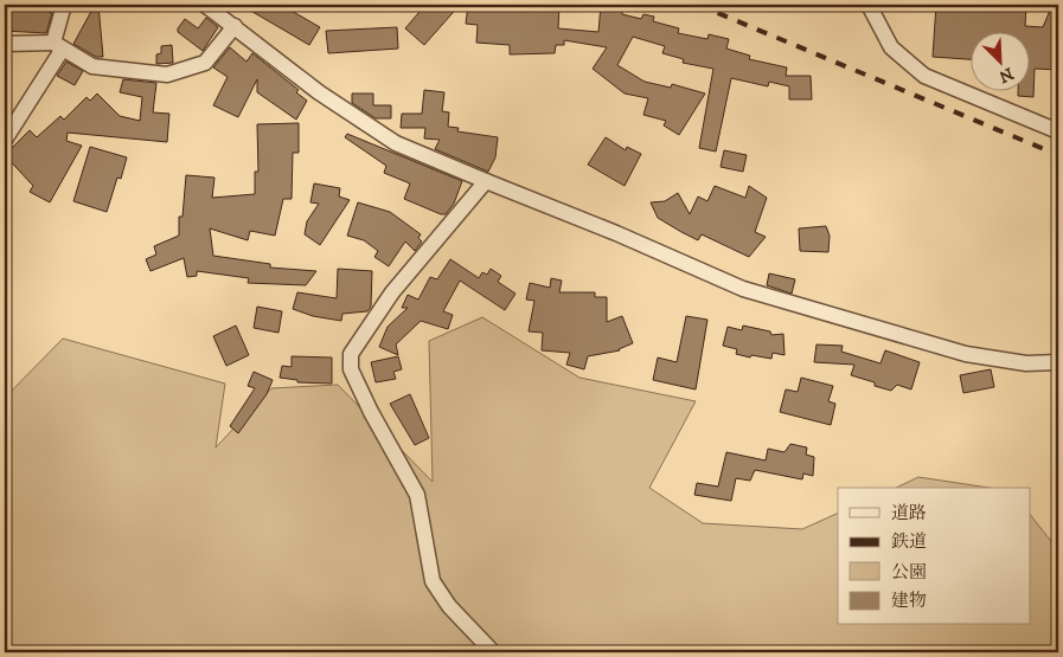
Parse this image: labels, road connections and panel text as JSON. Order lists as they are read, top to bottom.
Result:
{
  "legend": [
    "道路",
    "鉄道",
    "公園",
    "建物"
  ],
  "north": "bottom right"
}
